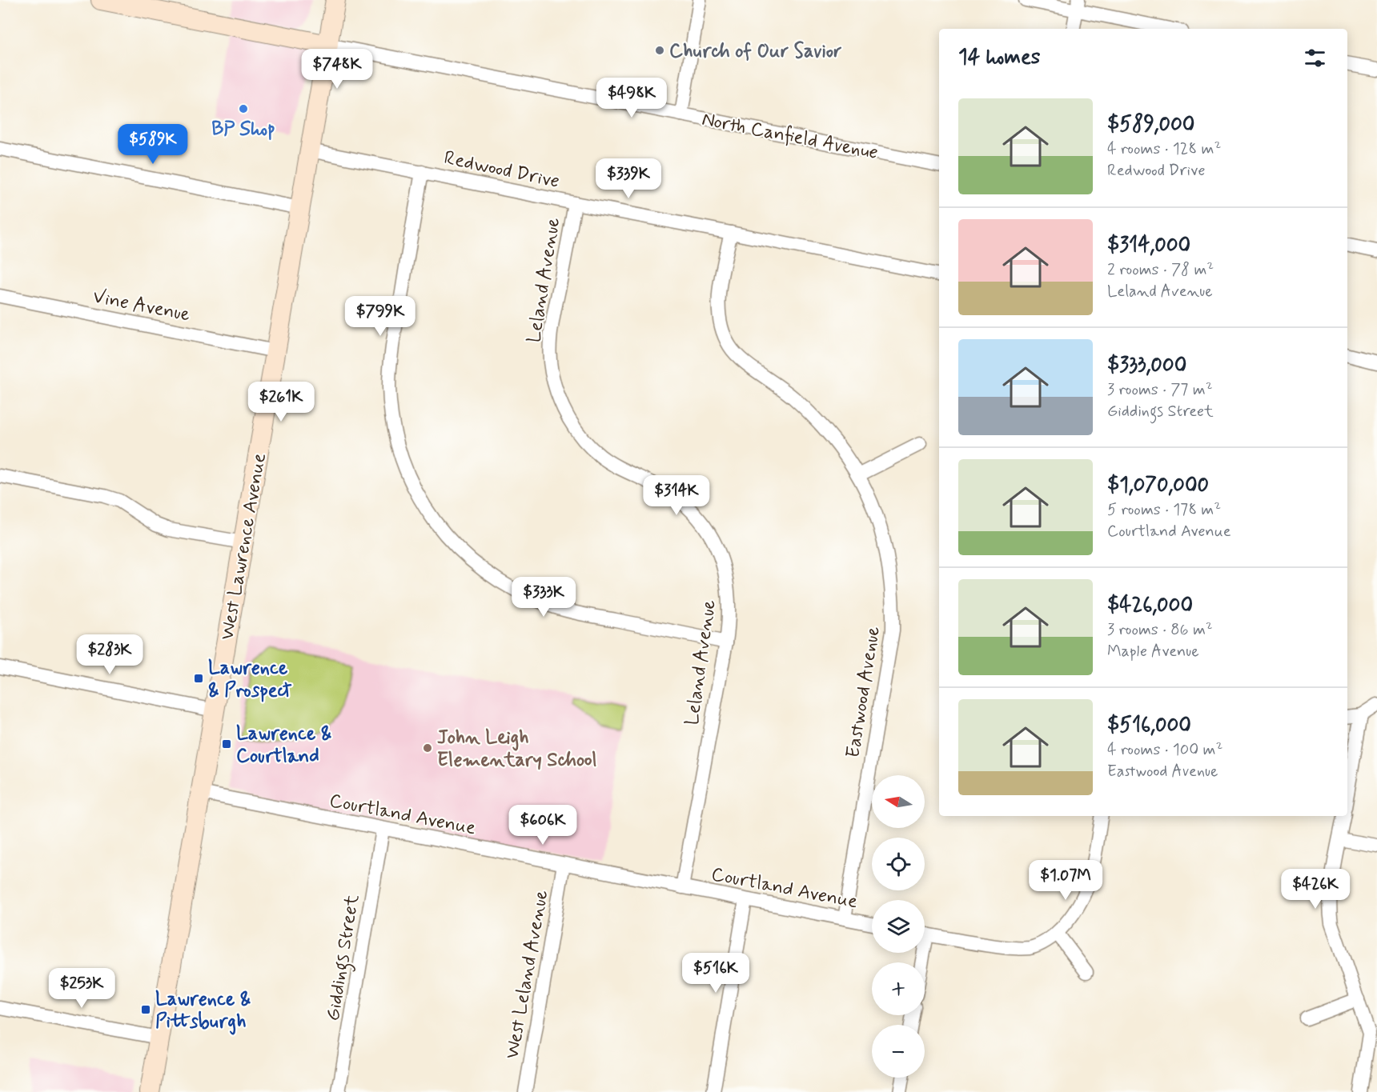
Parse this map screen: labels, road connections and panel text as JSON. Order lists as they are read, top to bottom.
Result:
{
  "streets": {
    "main road": ["North Canfield Avenue", "West Lawrence Avenue"],
    "street": [
      "Redwood Drive",
      "Leland Avenue",
      "Vine Avenue",
      "Eastwood Avenue",
      "Courtland Avenue",
      "Giddings Street",
      "West Leland Avenue"
    ]
  },
  "crossings": [
    ["North Canfield Avenue", "West Lawrence Avenue"],
    ["Redwood Drive", "Leland Avenue"],
    ["Redwood Drive", "West Lawrence Avenue"],
    ["Redwood Drive", "Eastwood Avenue"],
    ["Leland Avenue", "Courtland Avenue"],
    ["Vine Avenue", "West Lawrence Avenue"],
    ["West Lawrence Avenue", "Courtland Avenue"],
    ["Eastwood Avenue", "Courtland Avenue"],
    ["Courtland Avenue", "Giddings Street"],
    ["Courtland Avenue", "West Leland Avenue"]
  ],
  "places": {
    "other": ["Church of Our Savior", "BP Shop", "John Leigh Elementary School"],
    "transit": ["Lawrence & Prospect", "Lawrence & Courtland", "Lawrence & Pittsburgh"]
  },
  "north": "left",
  "page": {
    "heading": "14 homes",
    "price": [
      "$748K",
      "$498K",
      "$589K",
      "$339K",
      "$799K",
      "$261K",
      "$314K",
      "$333K",
      "$283K",
      "$606K",
      "$1.07M",
      "$426K",
      "$516K",
      "$253K"
    ],
    "list": [
      {
        "name": "$589,000",
        "note": "4 rooms · 128 m² · Redwood Drive"
      },
      {
        "name": "$314,000",
        "note": "2 rooms · 78 m² · Leland Avenue"
      },
      {
        "name": "$333,000",
        "note": "3 rooms · 77 m² · Giddings Street"
      },
      {
        "name": "$1,070,000",
        "note": "5 rooms · 178 m² · Courtland Avenue"
      },
      {
        "name": "$426,000",
        "note": "3 rooms · 86 m² · Maple Avenue"
      },
      {
        "name": "$516,000",
        "note": "4 rooms · 100 m² · Eastwood Avenue"
      }
    ],
    "map_buttons": ["+", "−"]
  }
}
